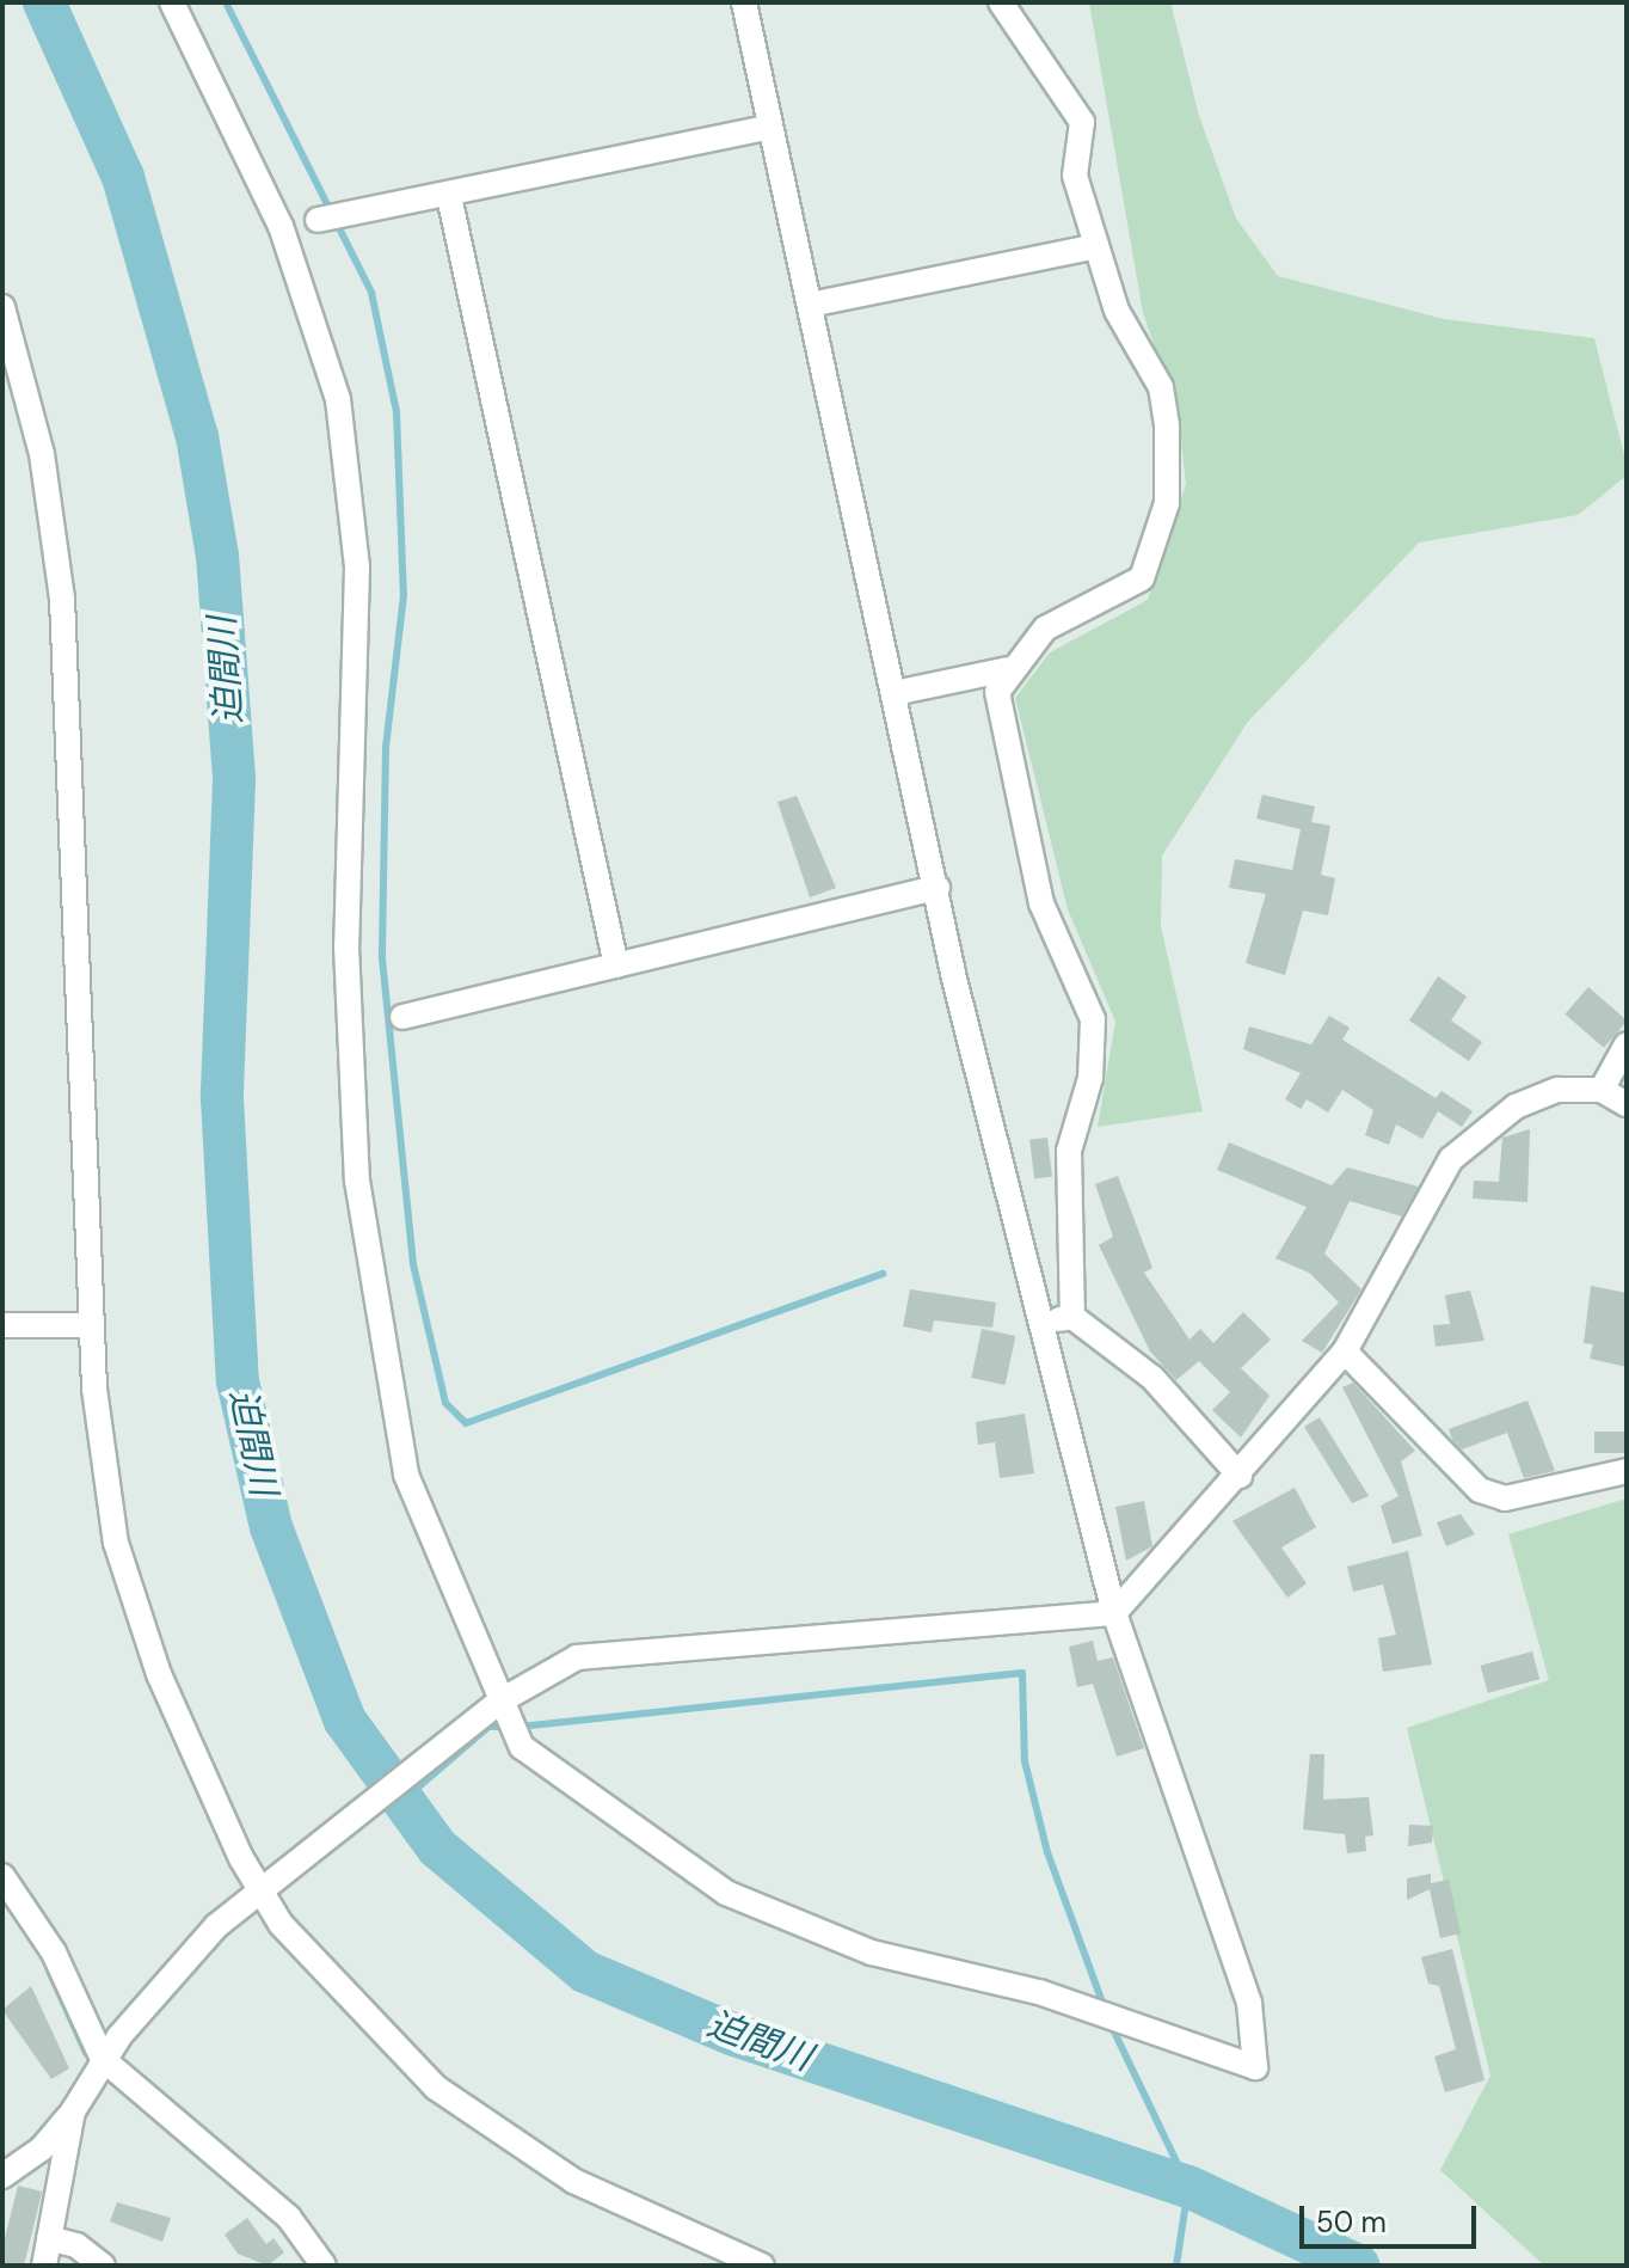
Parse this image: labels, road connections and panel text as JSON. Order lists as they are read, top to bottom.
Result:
{
  "water": ["迫間川"],
  "scale_bar": "50 m"
}
